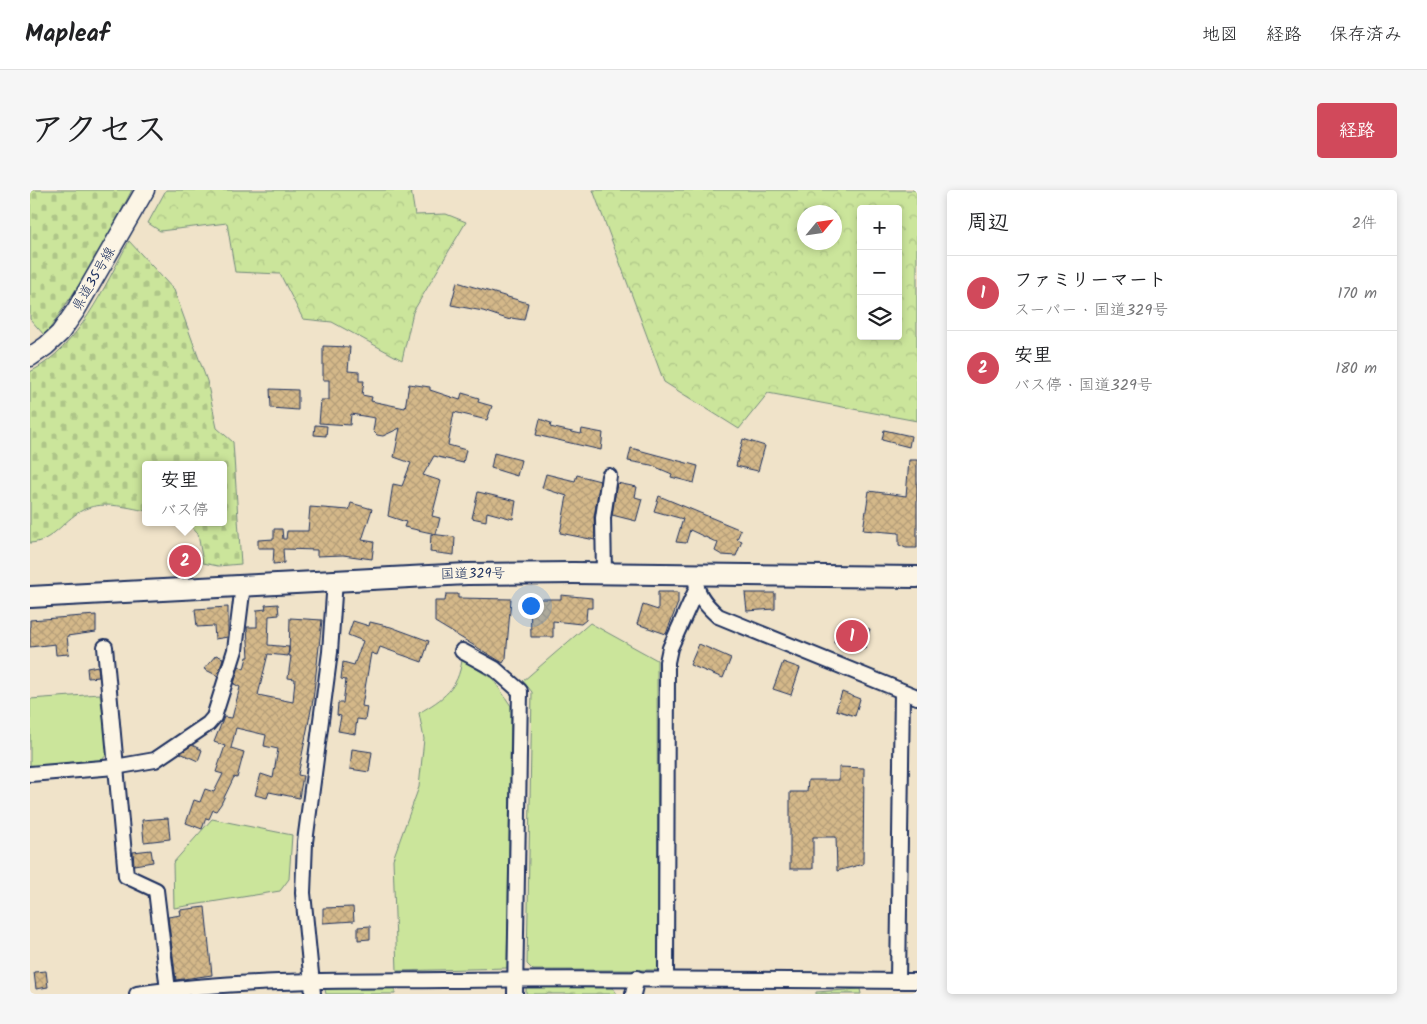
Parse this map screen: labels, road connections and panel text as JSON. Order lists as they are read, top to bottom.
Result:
{
  "streets": {
    "highway": ["国道329号"],
    "main road": ["県道35号線"]
  },
  "north": "top right",
  "page": {
    "header": "Mapleaf",
    "nav": ["地図", "経路", "保存済み"],
    "title": "アクセス",
    "buttons": "経路",
    "heading": ["周辺", "2件"],
    "map_buttons": ["+", "−"],
    "list": [
      {
        "mark": "1",
        "name": "ファミリーマート",
        "note": "スーパー · 国道329号",
        "value": "170 m"
      },
      {
        "mark": "2",
        "name": "安里",
        "note": "バス停 · 国道329号",
        "value": "180 m"
      }
    ],
    "popup": ["安里", "バス停"],
    "pins": ["2", "1"]
  }
}
